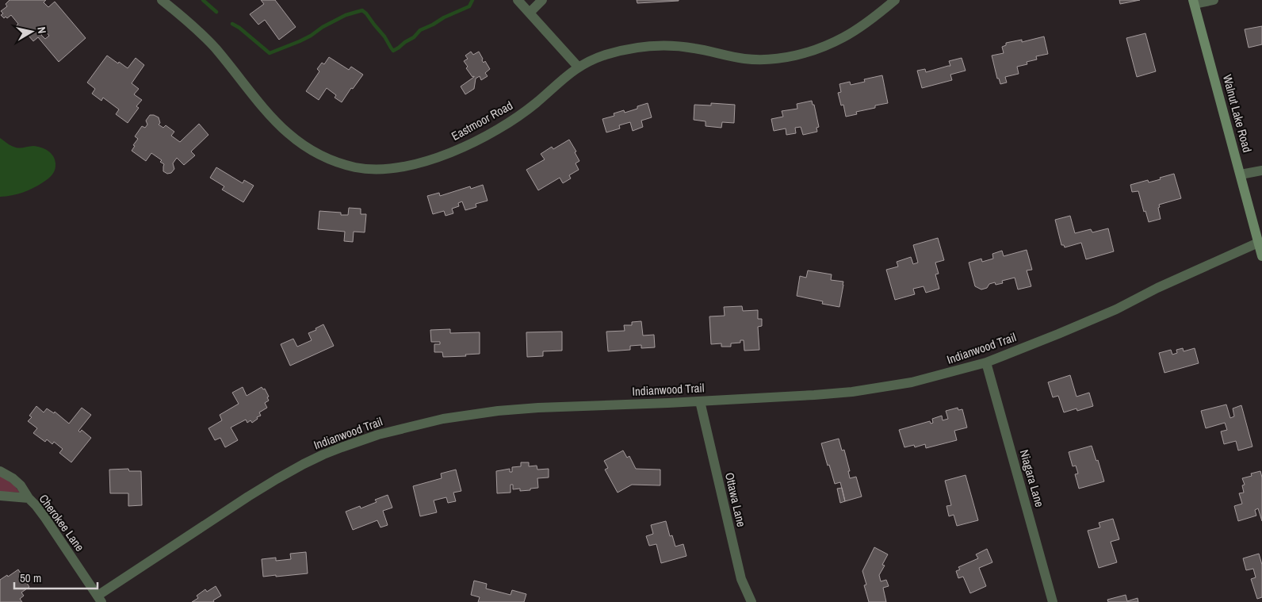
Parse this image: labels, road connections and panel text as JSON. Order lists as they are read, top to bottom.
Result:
{
  "streets": {
    "street": [
      "Walnut Lake Road",
      "Eastmoor Road",
      "Indianwood Trail",
      "Niagara Lane",
      "Ottawa Lane",
      "Cherokee Lane"
    ]
  },
  "crossings": [
    ["Walnut Lake Road", "Indianwood Trail"],
    ["Indianwood Trail", "Niagara Lane"],
    ["Indianwood Trail", "Ottawa Lane"],
    ["Indianwood Trail", "Cherokee Lane"]
  ],
  "scale_bar": "50 m",
  "north": "right"
}
